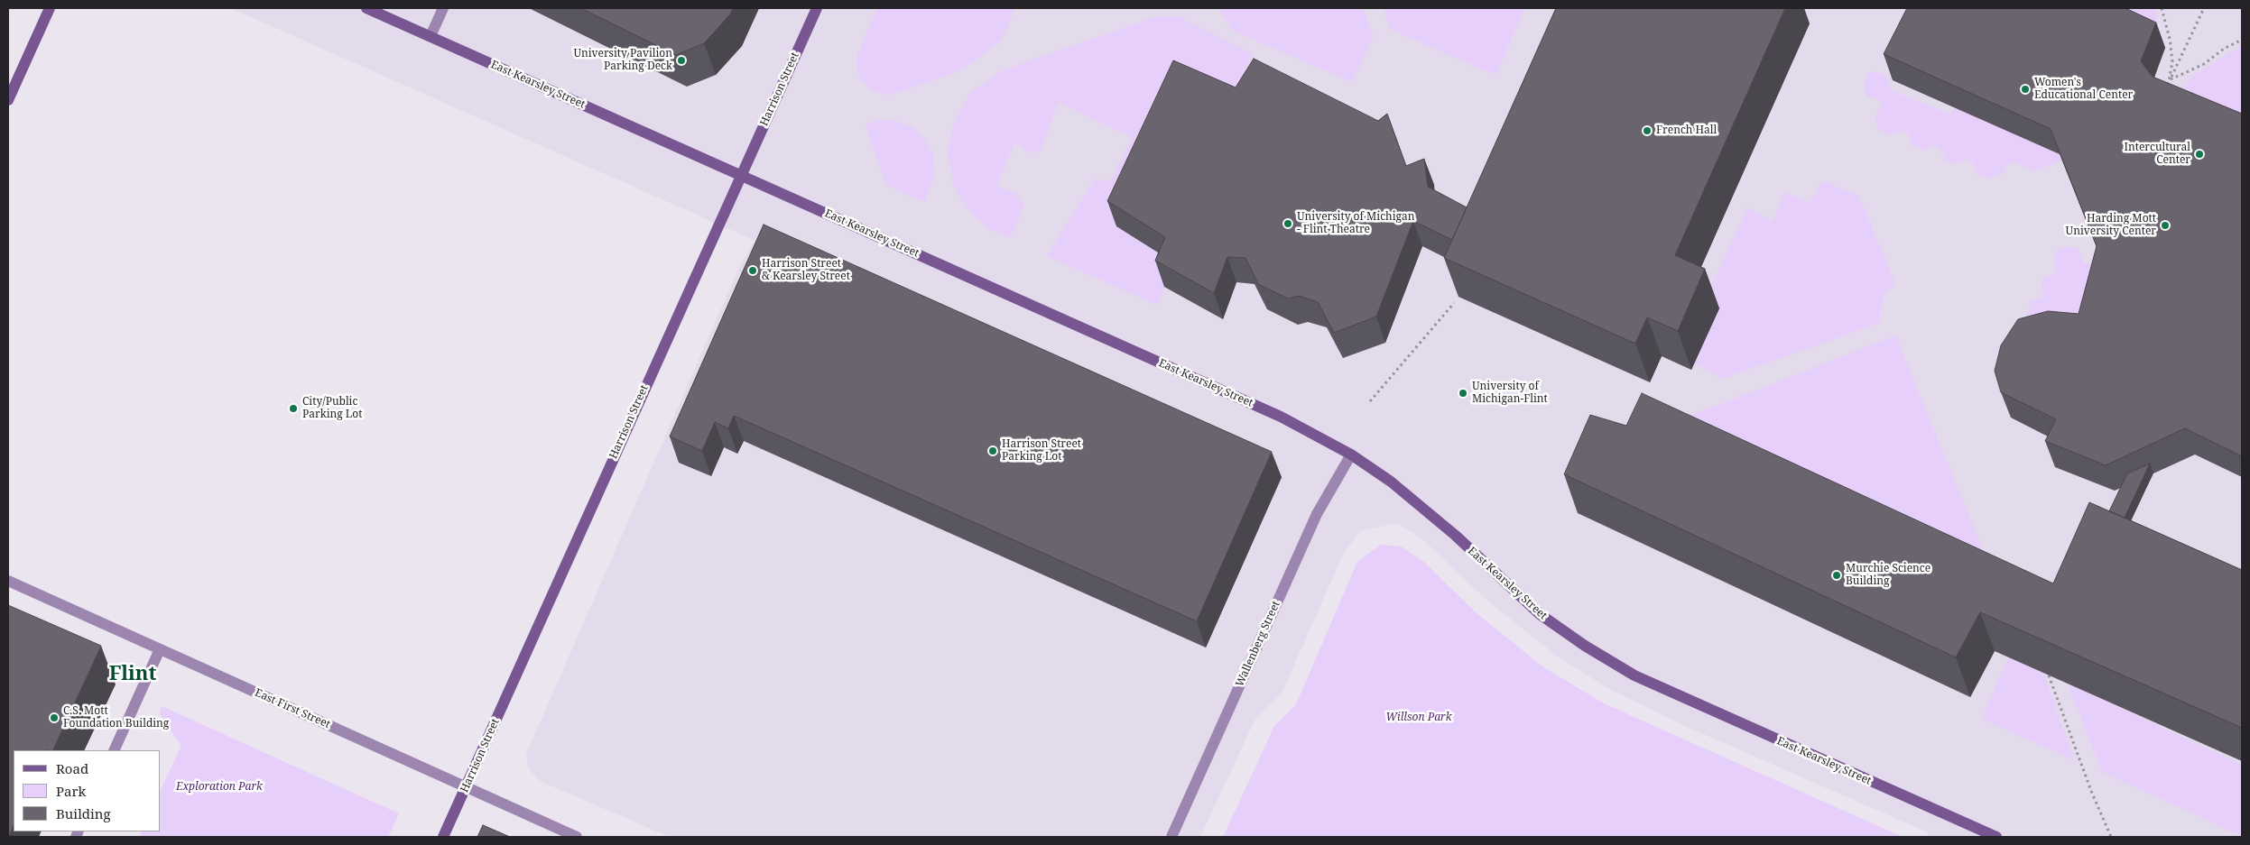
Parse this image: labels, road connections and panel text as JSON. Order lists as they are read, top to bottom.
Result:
{
  "streets": {
    "street": [
      "East Kearsley Street",
      "Harrison Street",
      "Wallenberg Street",
      "East First Street"
    ]
  },
  "crossings": [
    ["East Kearsley Street", "Harrison Street"],
    ["East Kearsley Street", "Wallenberg Street"],
    ["Harrison Street", "East First Street"]
  ],
  "districts": ["Flint"],
  "parks": ["Willson Park", "Exploration Park"],
  "places": [
    "University Pavilion Parking Deck",
    "Women's Educational Center",
    "French Hall",
    "Intercultural Center",
    "University of Michigan - Flint Theatre",
    "Harding Mott University Center",
    "Harrison Street & Kearsley Street",
    "University of Michigan-Flint",
    "City/Public Parking Lot",
    "Harrison Street Parking Lot",
    "Murchie Science Building",
    "C.S. Mott Foundation Building"
  ],
  "legend": ["Road", "Park", "Building"]
}
